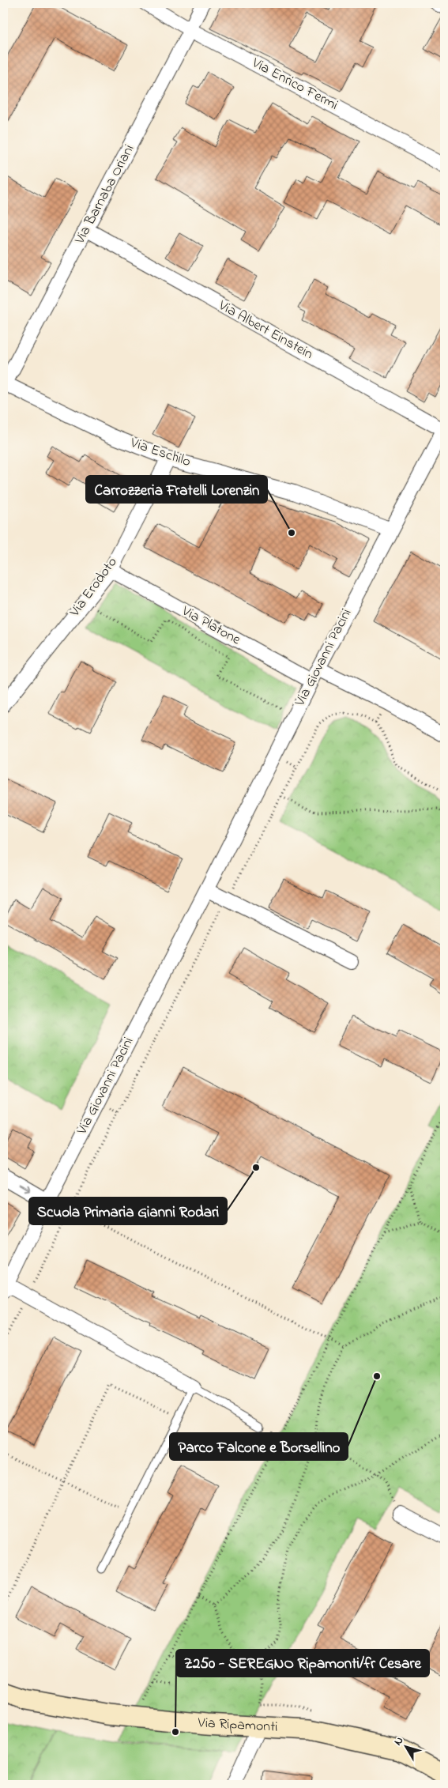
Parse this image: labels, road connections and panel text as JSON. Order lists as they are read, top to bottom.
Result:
{
  "streets": {
    "street": [
      "Via Enrico Fermi",
      "Via Barnaba Oriani",
      "Via Albert Einstein",
      "Via Eschilo",
      "Via Erodoto",
      "Via Platone",
      "Via Giovanni Pacini",
      "Via Ripamonti"
    ]
  },
  "crossings": [
    ["Via Enrico Fermi", "Via Barnaba Oriani"],
    ["Via Barnaba Oriani", "Via Albert Einstein"],
    ["Via Barnaba Oriani", "Via Eschilo"],
    ["Via Albert Einstein", "Via Giovanni Pacini"],
    ["Via Eschilo", "Via Erodoto"],
    ["Via Eschilo", "Via Giovanni Pacini"],
    ["Via Erodoto", "Via Platone"],
    ["Via Platone", "Via Giovanni Pacini"]
  ],
  "places": [
    "Carrozzeria Fratelli Lorenzin",
    "Scuola Primaria Gianni Rodari",
    "Parco Falcone e Borsellino",
    "Z250 - SEREGNO Ripamonti/fr Cesare"
  ],
  "north": "top left"
}
